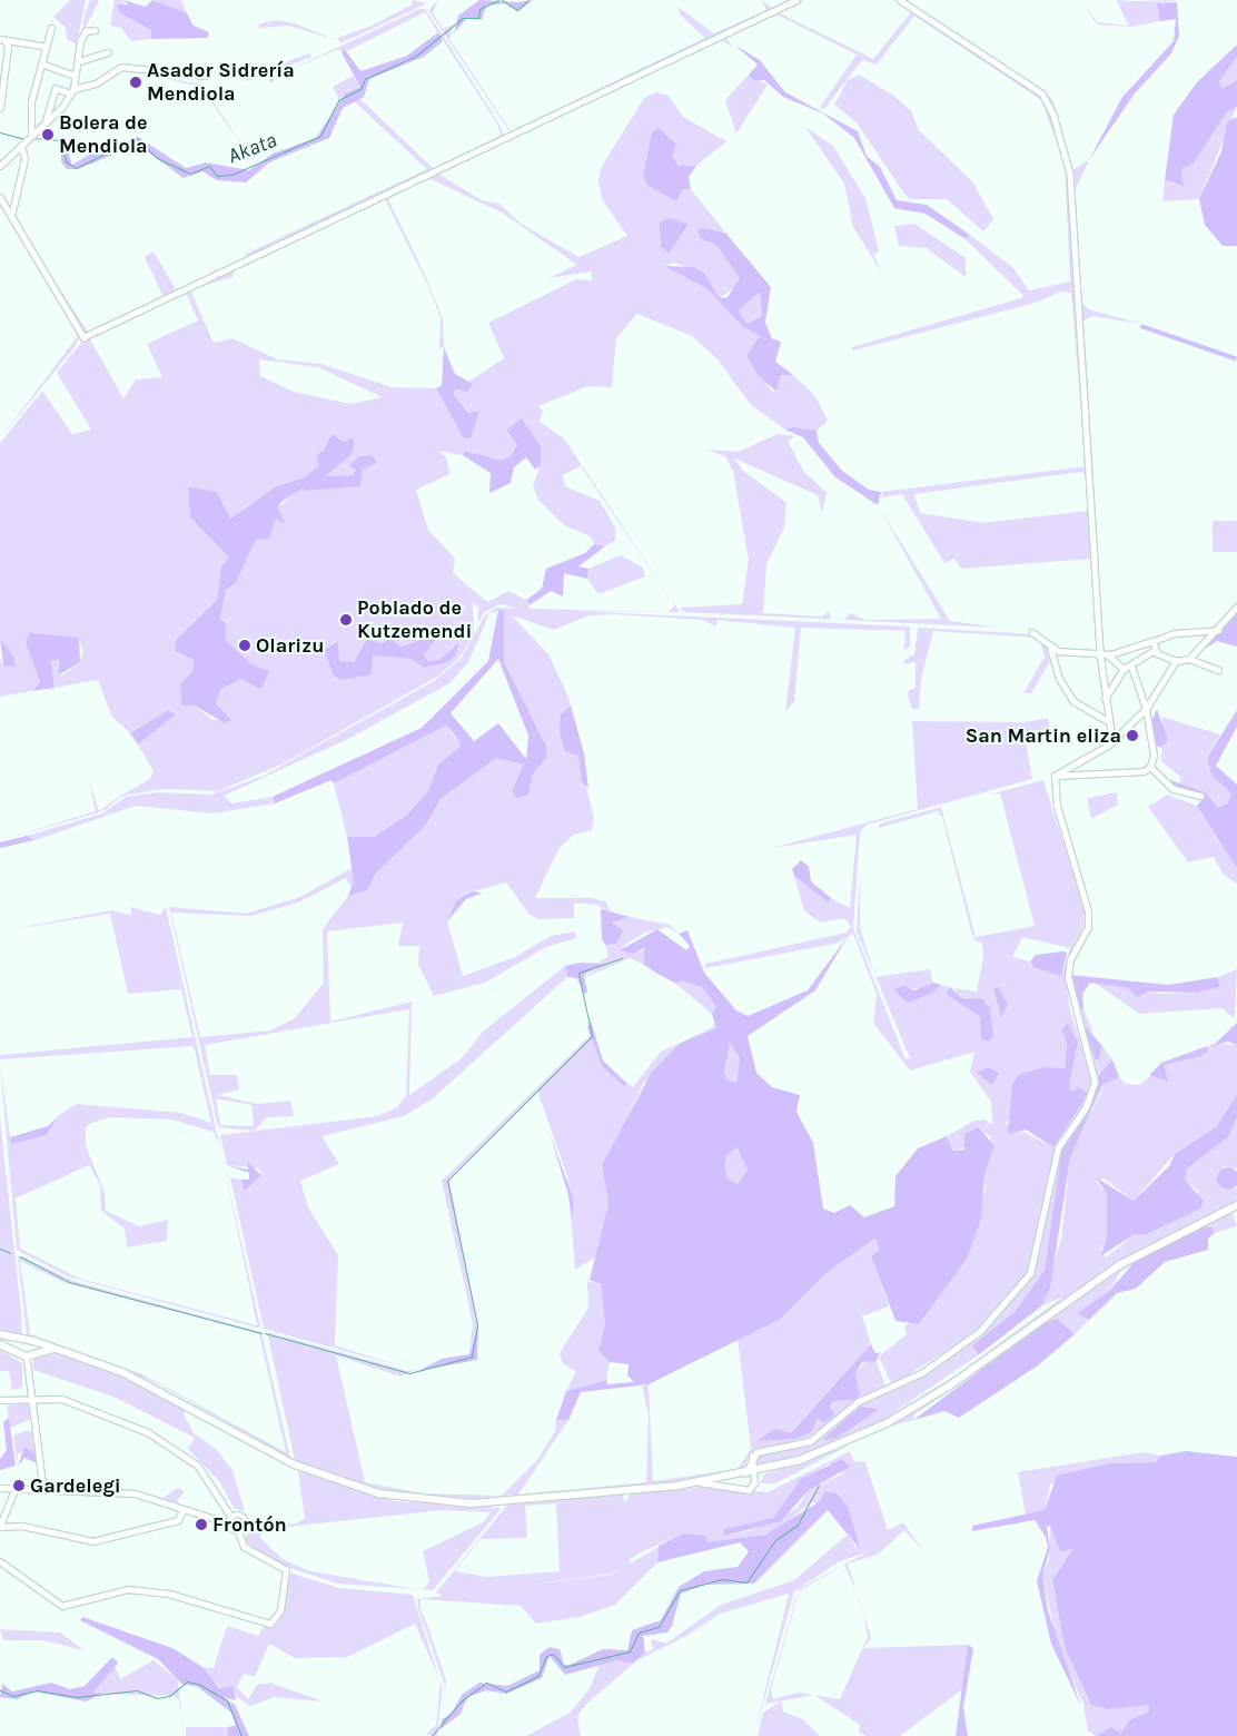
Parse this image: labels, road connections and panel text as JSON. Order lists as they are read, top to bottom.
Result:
{
  "water": ["Akata"],
  "places": [
    "Asador Sidrería Mendiola",
    "Bolera de Mendiola",
    "Poblado de Kutzemendi",
    "Olarizu",
    "San Martin eliza",
    "Gardelegi",
    "Frontón"
  ]
}
